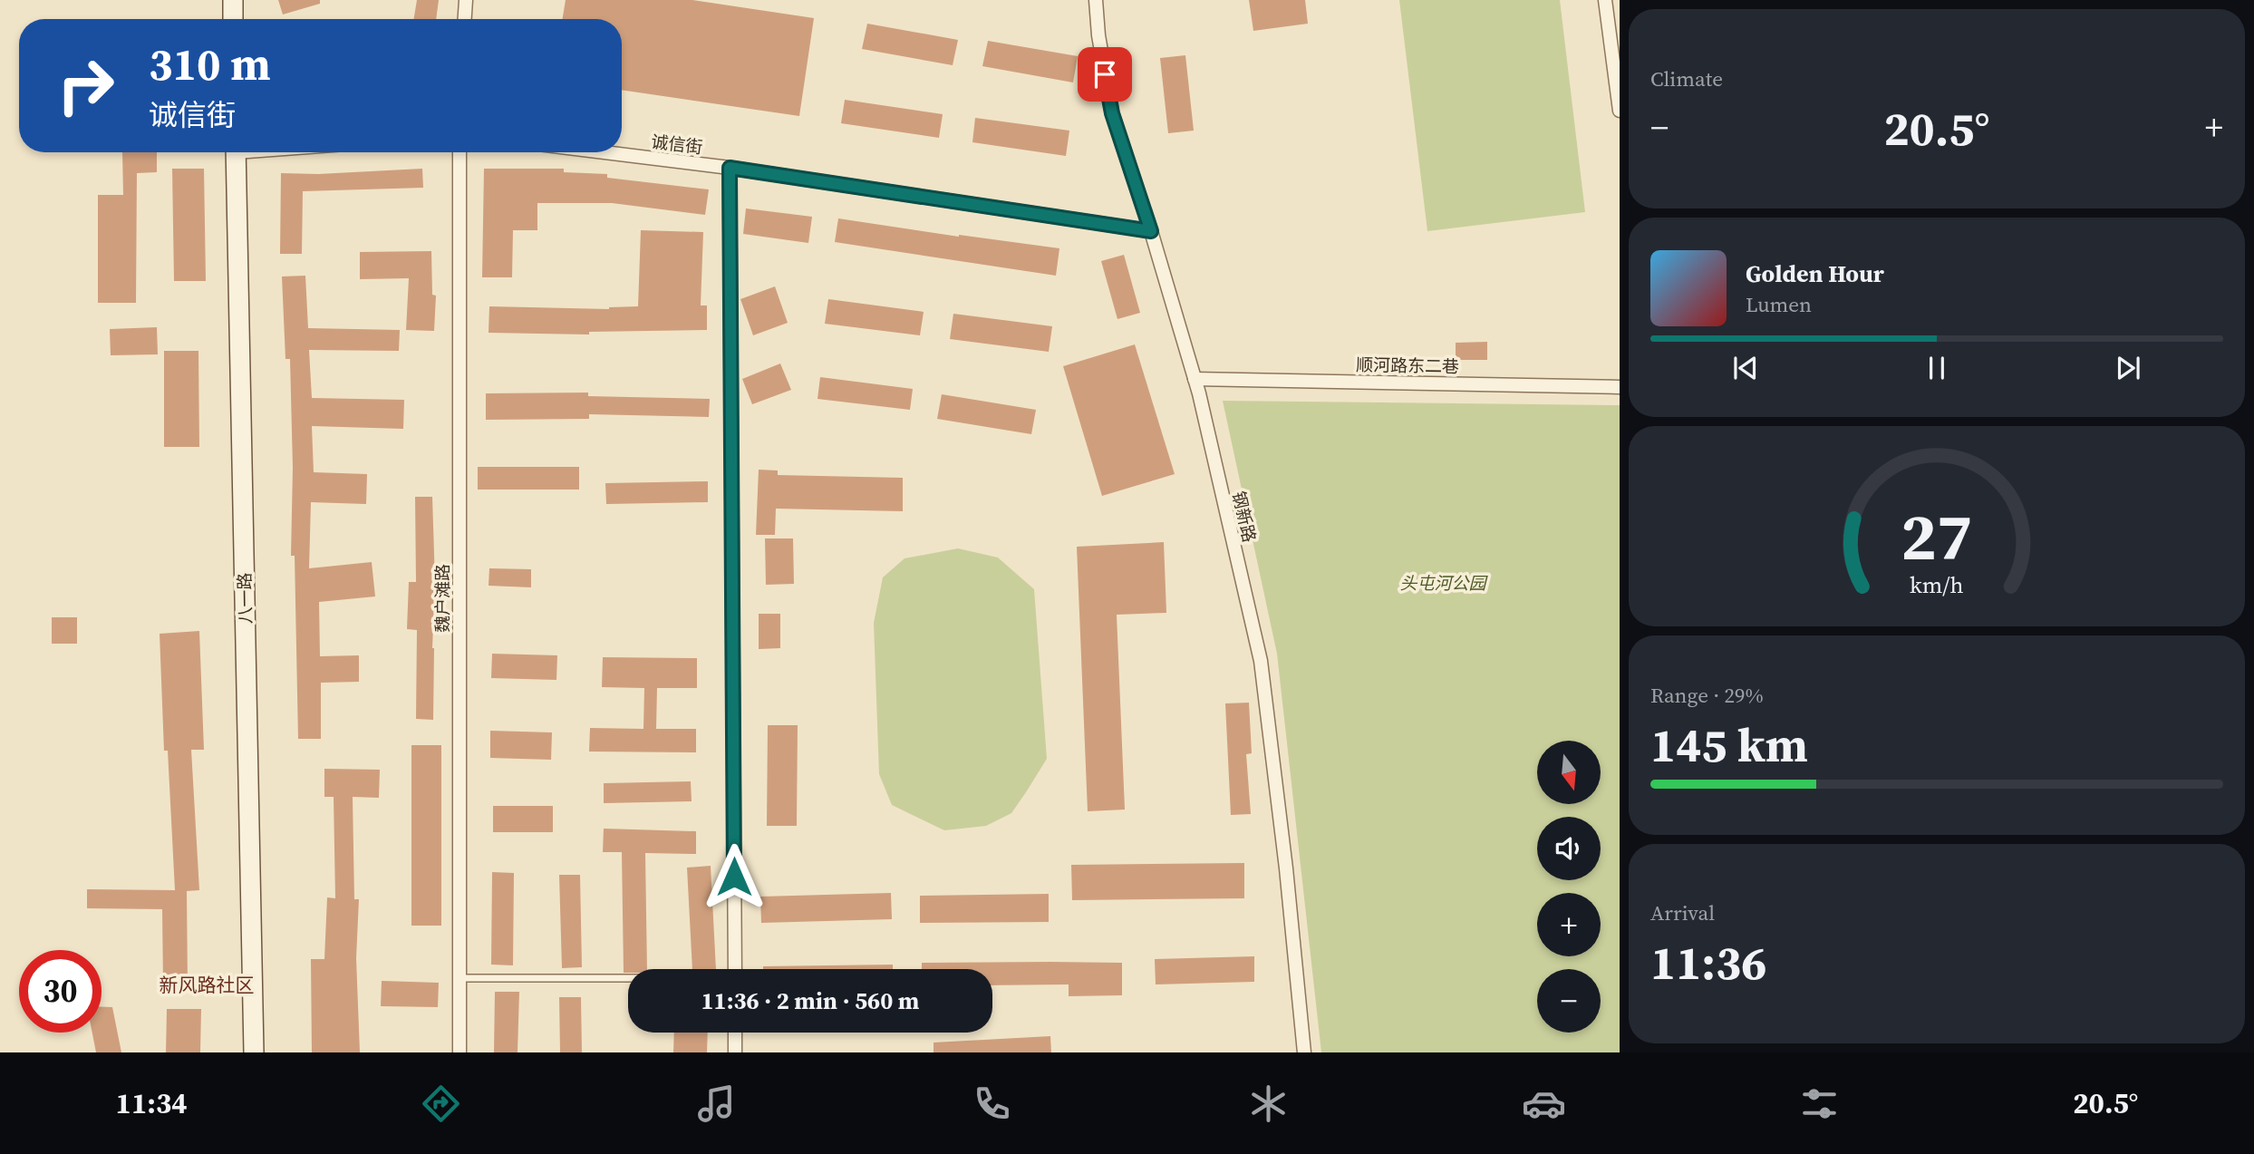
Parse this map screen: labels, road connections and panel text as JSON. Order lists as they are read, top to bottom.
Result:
{
  "streets": {
    "street": [
      "诚信街",
      "顺河路东二巷",
      "钢新路",
      "八一路",
      "魏户滩路"
    ]
  },
  "crossings": [
    ["诚信街", "钢新路"],
    ["顺河路东二巷", "钢新路"]
  ],
  "districts": ["新风路社区"],
  "parks": ["头屯河公园"],
  "north": "bottom",
  "page": {
    "tile": [
      "Climate",
      ["Range · 29%", "145 km"],
      ["Arrival", "11:36"]
    ],
    "turn": ["310 m", "诚信街"],
    "heat": ["−", "20.5°", "+"],
    "song": ["Golden Hour", "Lumen"],
    "map_buttons": ["+", "−"],
    "limit": "30",
    "trip": "11:36 · 2 min · 560 m",
    "tabs": ["11:34", "20.5°"],
    "gauge": ["27", "km/h"]
  }
}
